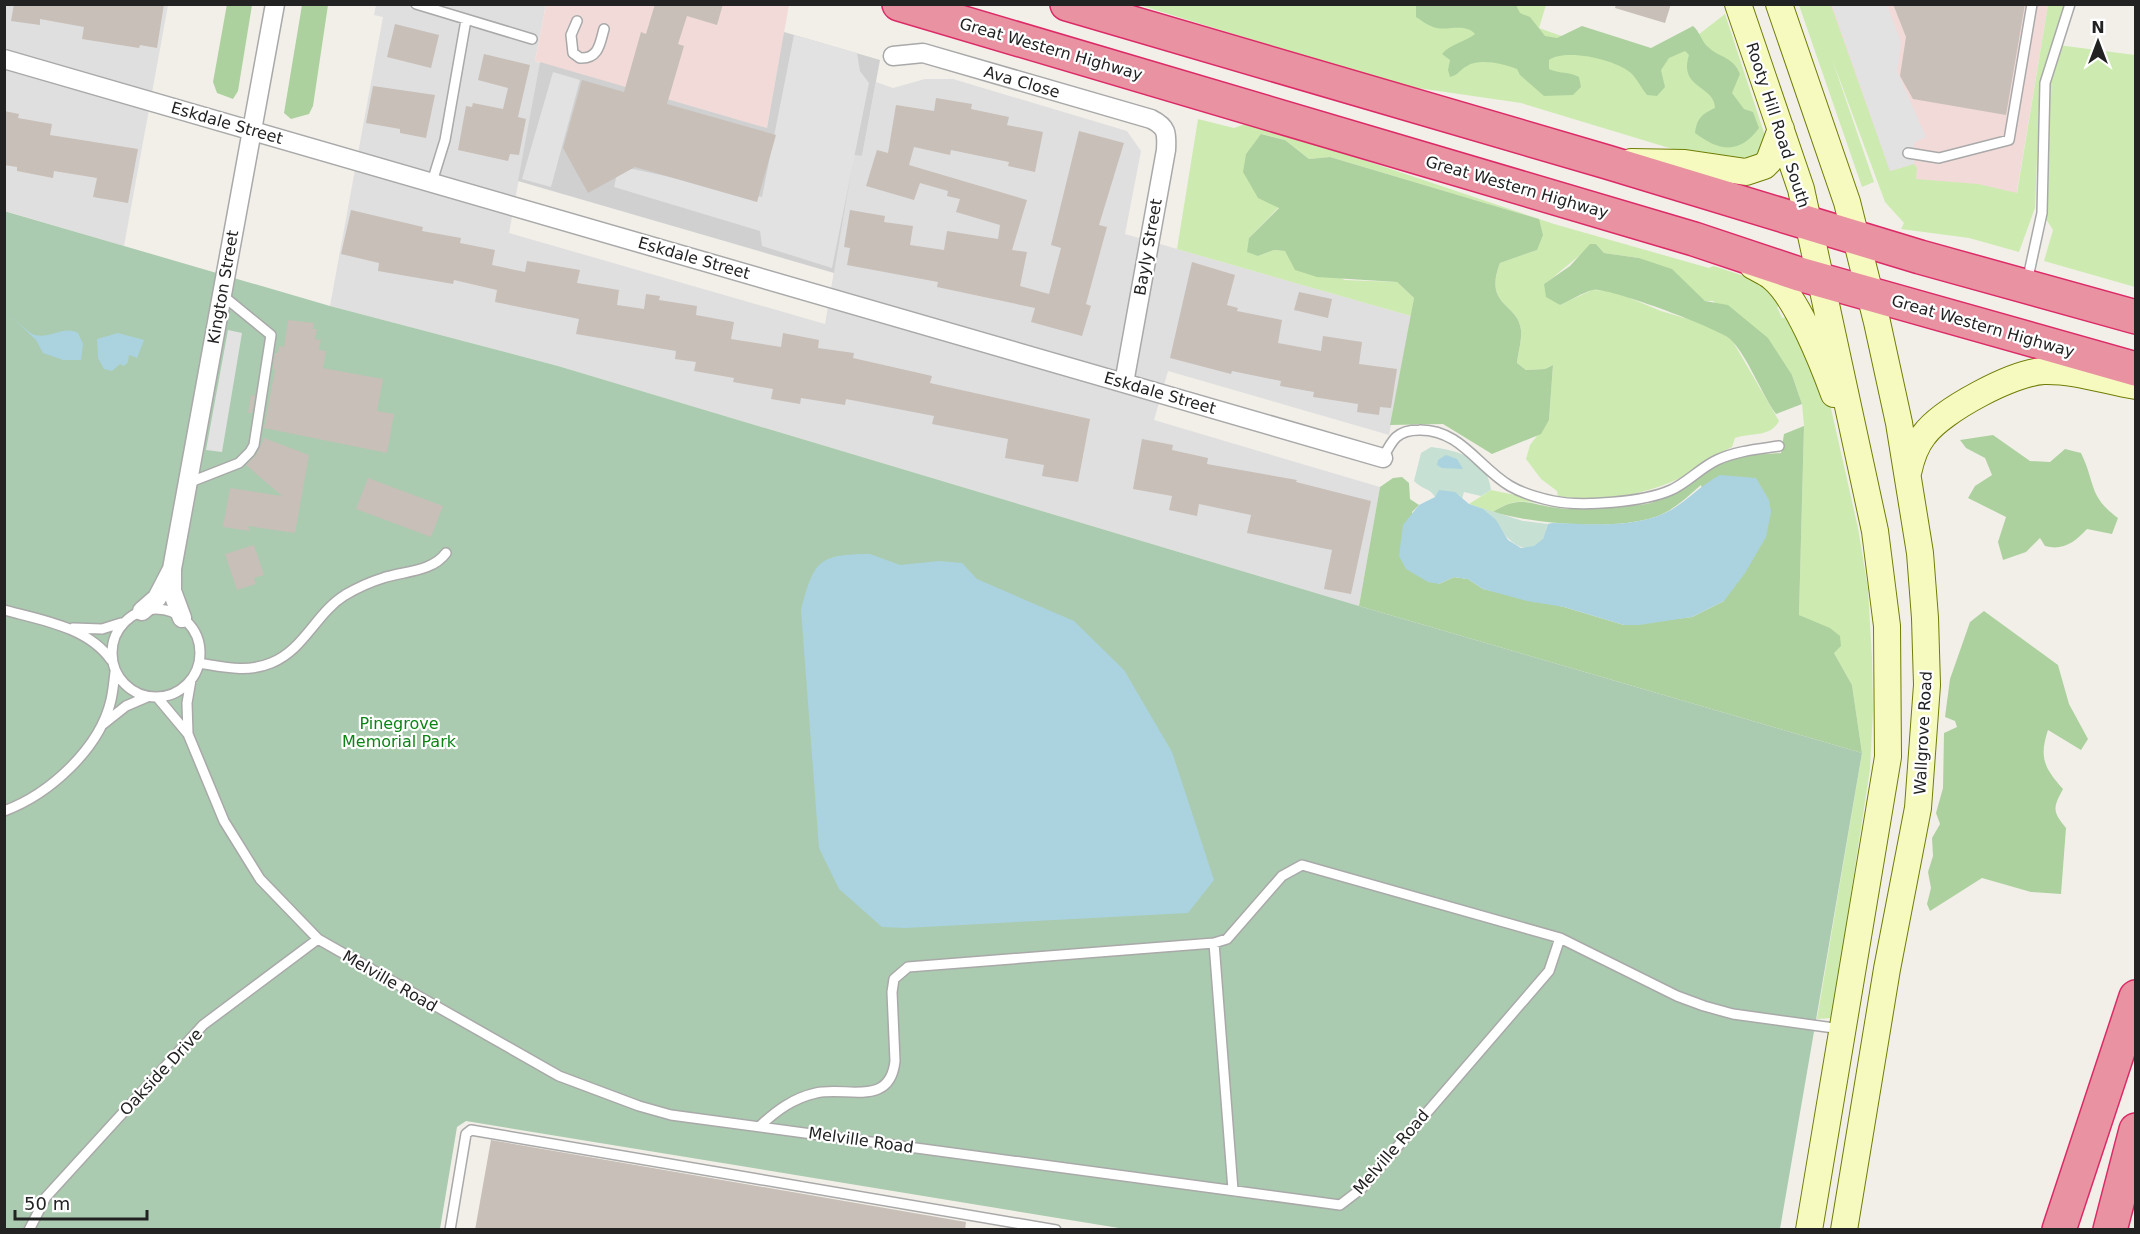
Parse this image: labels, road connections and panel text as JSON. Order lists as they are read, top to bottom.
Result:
{
  "streets": {
    "highway": ["Great Western Highway"],
    "main road": ["Rooty Hill Road South", "Wallgrove Road"],
    "street": [
      "Ava Close",
      "Eskdale Street",
      "Bayly Street",
      "Kington Street"
    ],
    "lane": ["Melville Road", "Oakside Drive"]
  },
  "crossings": [
    ["Great Western Highway", "Rooty Hill Road South"],
    ["Great Western Highway", "Wallgrove Road"],
    ["Ava Close", "Bayly Street"],
    ["Eskdale Street", "Bayly Street"],
    ["Eskdale Street", "Kington Street"],
    ["Rooty Hill Road South", "Wallgrove Road"],
    ["Melville Road", "Oakside Drive"]
  ],
  "parks": ["Pinegrove Memorial Park"],
  "scale_bar": "50 m",
  "north": "top"
}
